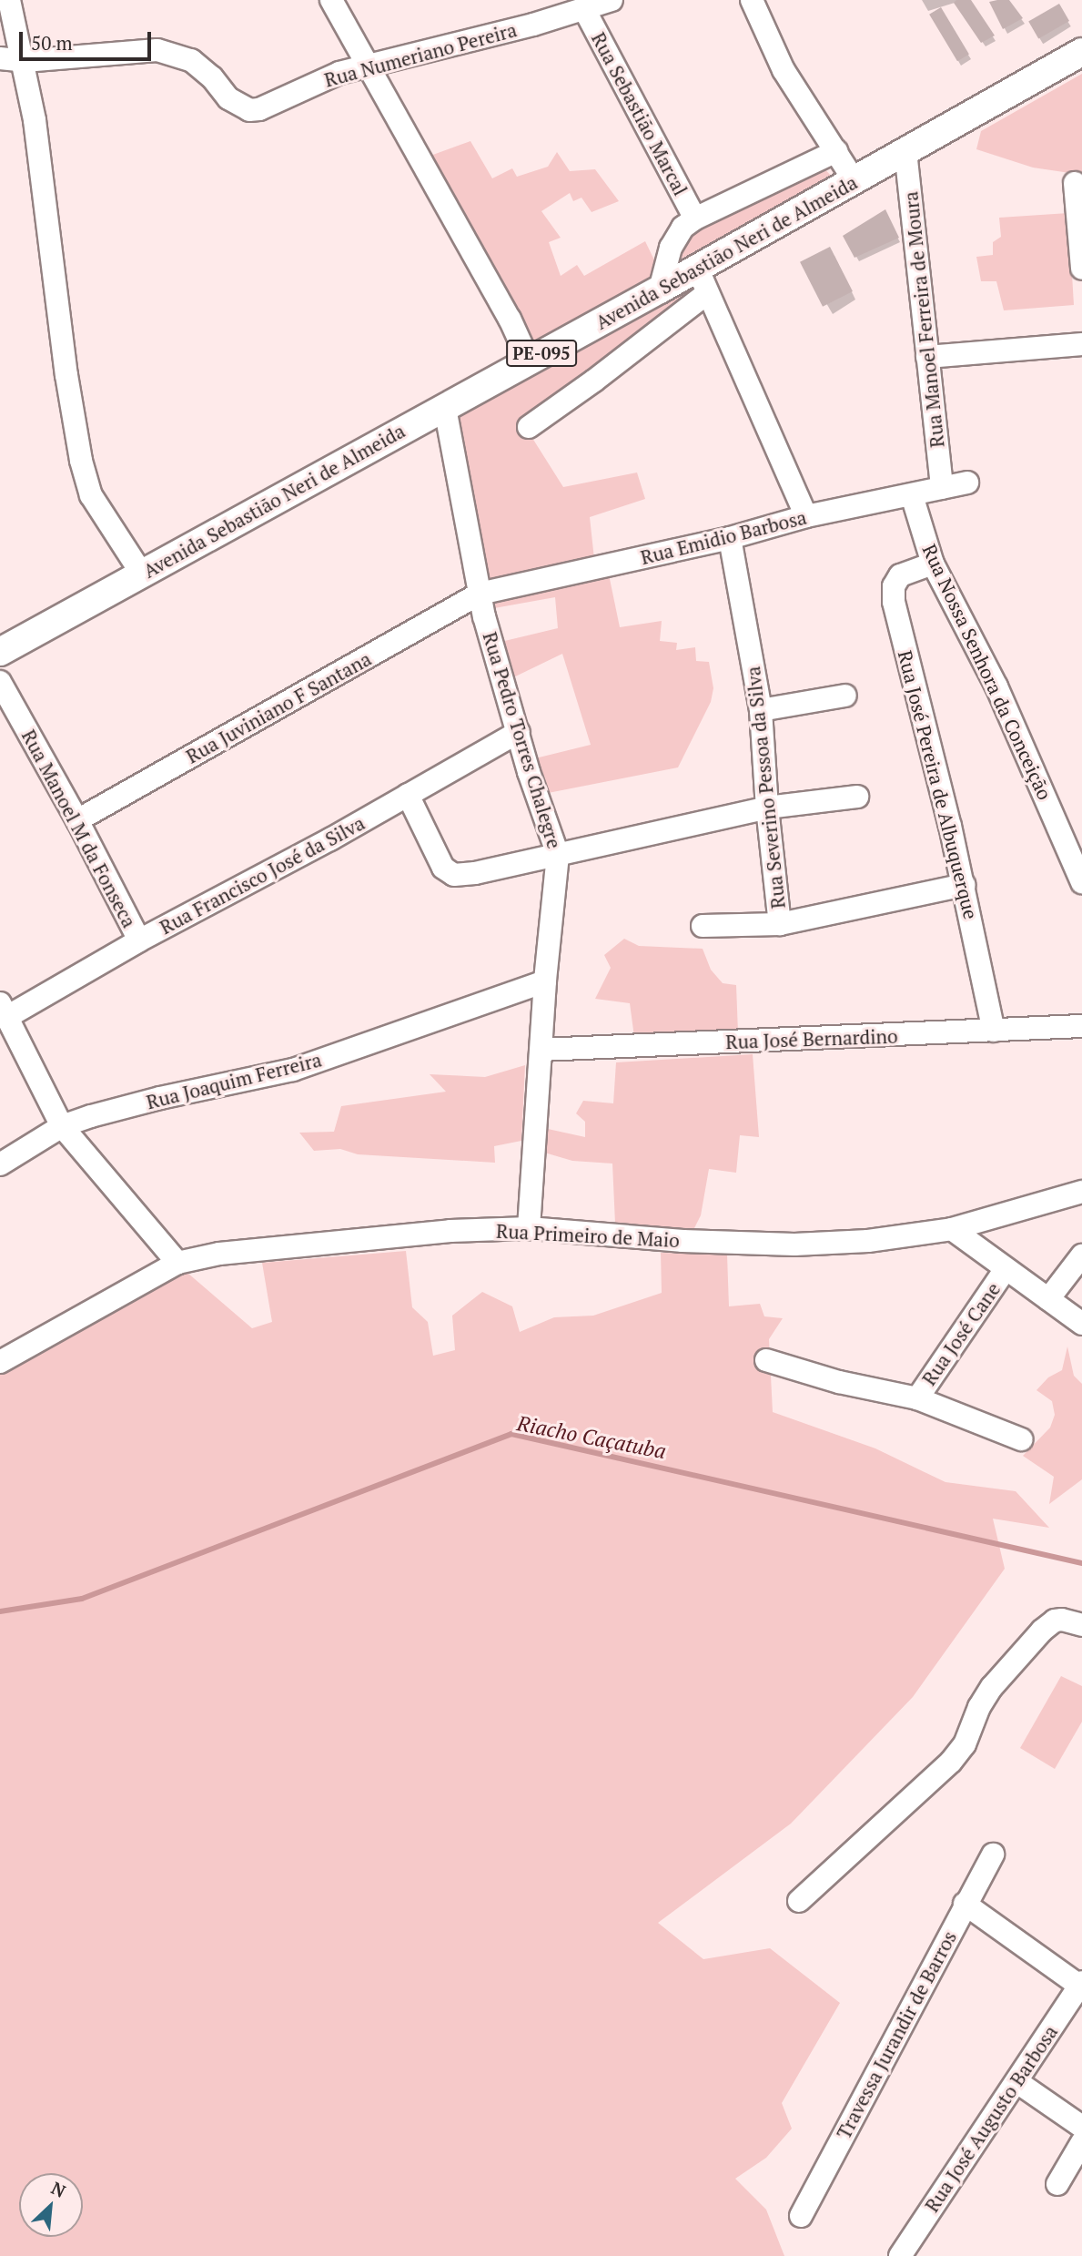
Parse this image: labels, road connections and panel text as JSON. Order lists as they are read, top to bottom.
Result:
{
  "streets": {
    "main road": ["Avenida Sebastião Neri de Almeida", "PE-095"],
    "street": [
      "Rua Numeriano Pereira",
      "Rua Sebastião Marcal",
      "Rua Manoel Ferreira de Moura",
      "Rua Emidio Barbosa",
      "Rua Nossa Senhora da Conceição",
      "Rua Juviniano F Santana",
      "Rua Pedro Torres Chalegre",
      "Rua José Pereira de Albuquerque",
      "Rua Severino Pessoa da Silva",
      "Rua Manoel M da Fonseca",
      "Rua Francisco José da Silva",
      "Rua José Bernardino",
      "Rua Joaquim Ferreira",
      "Rua Primeiro de Maio",
      "Rua José Cane",
      "Travessa Jurandir de Barros",
      "Rua José Augusto Barbosa"
    ]
  },
  "crossings": [
    ["Rua Numeriano Pereira", "Rua Sebastião Marcal"],
    ["Avenida Sebastião Neri de Almeida", "Rua Manoel Ferreira de Moura"],
    ["Avenida Sebastião Neri de Almeida", "Rua Pedro Torres Chalegre"],
    ["Rua Manoel Ferreira de Moura", "Rua Emidio Barbosa"],
    ["Rua Emidio Barbosa", "Rua Nossa Senhora da Conceição"],
    ["Rua Emidio Barbosa", "Rua Juviniano F Santana"],
    ["Rua Emidio Barbosa", "Rua Pedro Torres Chalegre"],
    ["Rua Emidio Barbosa", "Rua Severino Pessoa da Silva"],
    ["Rua Nossa Senhora da Conceição", "Rua José Pereira de Albuquerque"],
    ["Rua Juviniano F Santana", "Rua Pedro Torres Chalegre"],
    ["Rua Juviniano F Santana", "Rua Manoel M da Fonseca"],
    ["Rua Pedro Torres Chalegre", "Rua Francisco José da Silva"],
    ["Rua Pedro Torres Chalegre", "Rua José Bernardino"],
    ["Rua Pedro Torres Chalegre", "Rua Joaquim Ferreira"],
    ["Rua Pedro Torres Chalegre", "Rua Primeiro de Maio"],
    ["Rua José Pereira de Albuquerque", "Rua José Bernardino"],
    ["Rua Manoel M da Fonseca", "Rua Francisco José da Silva"]
  ],
  "water": ["Riacho Caçatuba"],
  "scale_bar": "50 m",
  "north": "top right"
}
